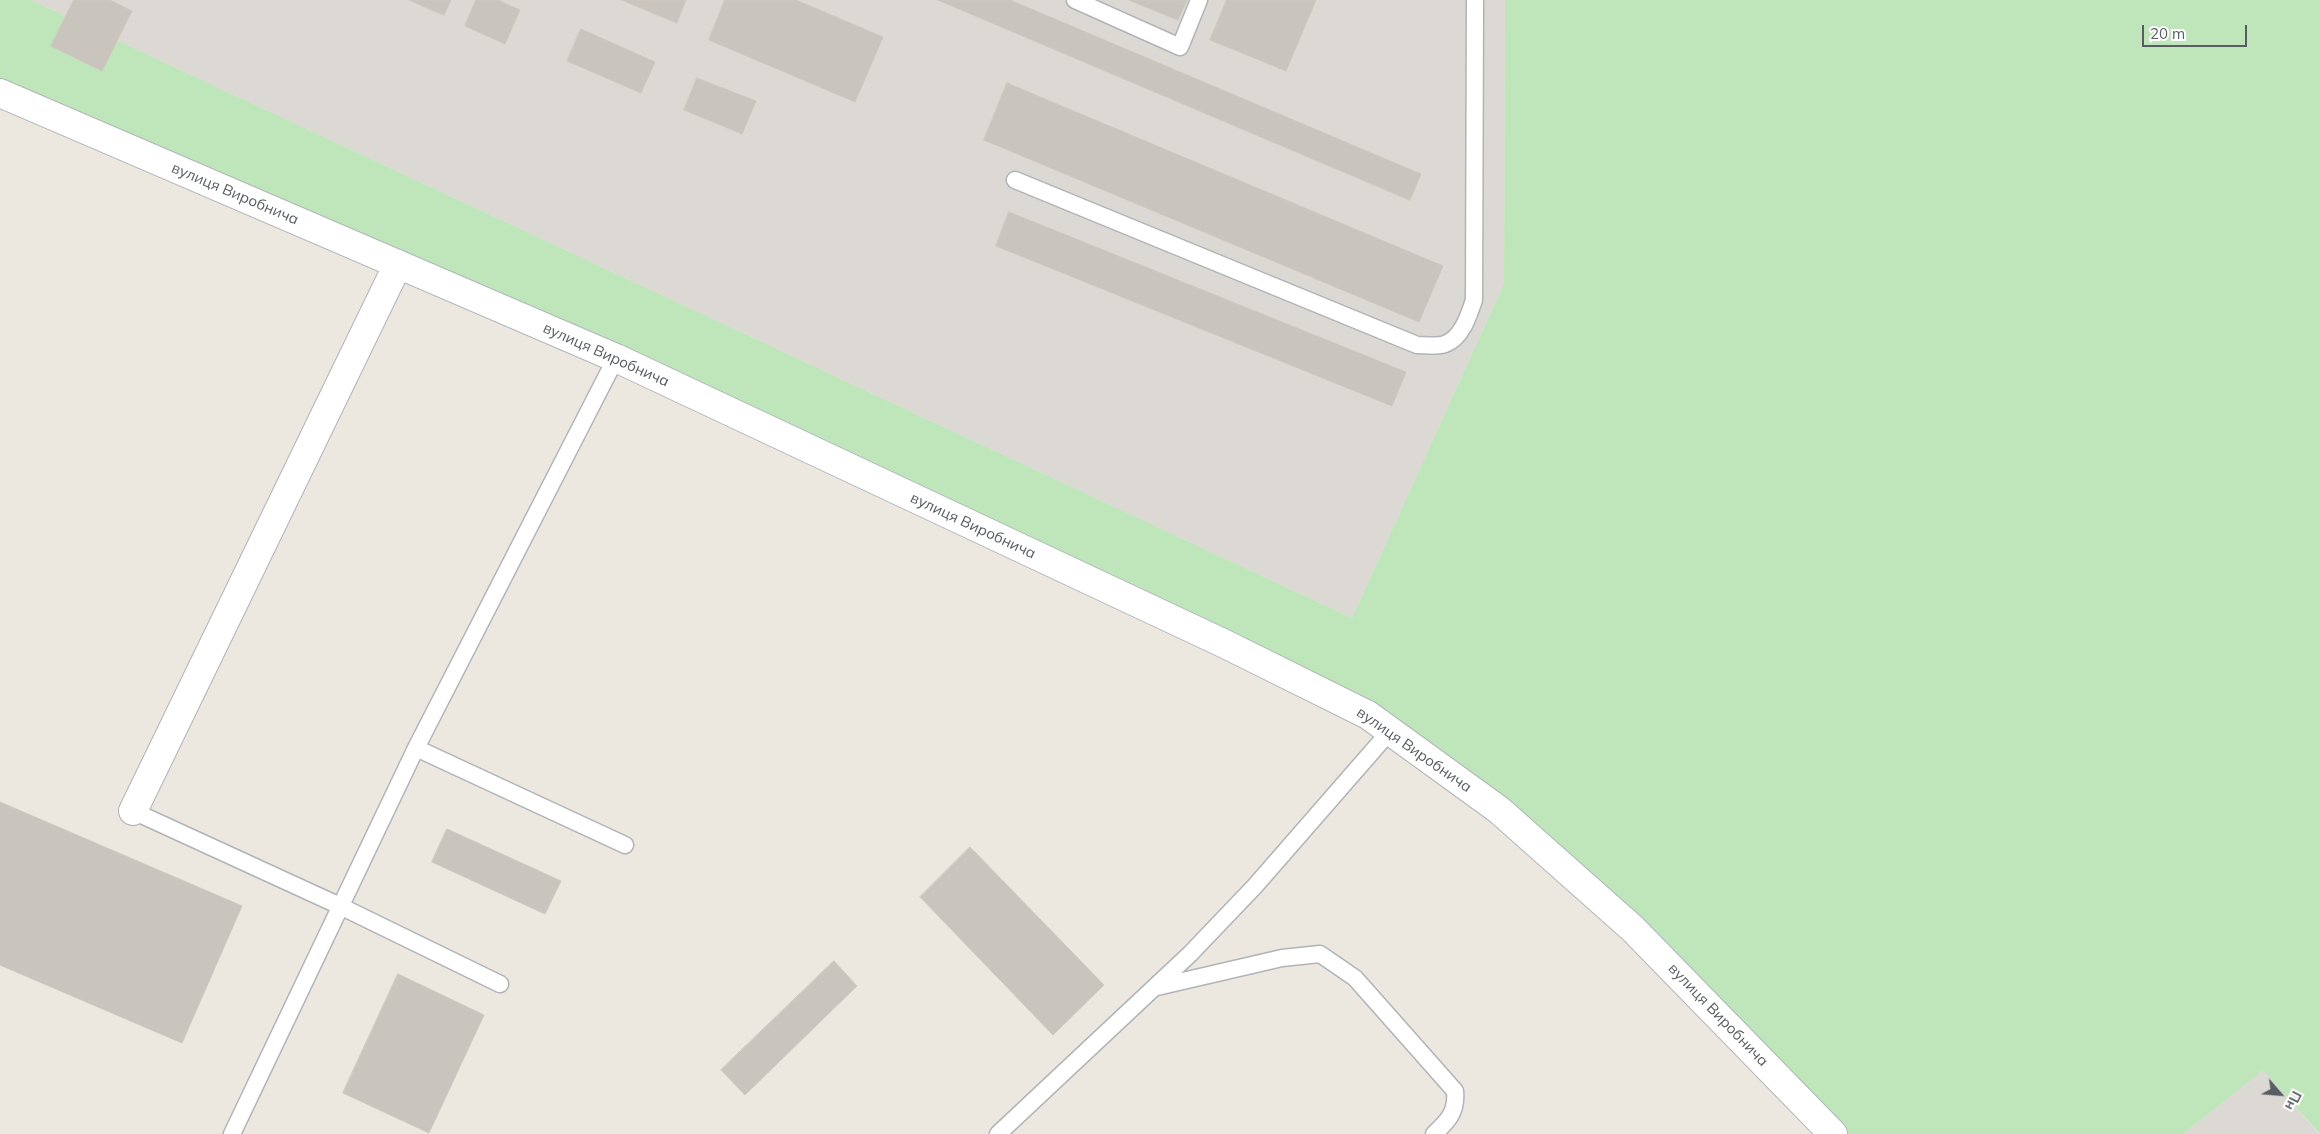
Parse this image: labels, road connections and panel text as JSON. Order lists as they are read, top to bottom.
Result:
{
  "streets": {
    "street": ["вулиця Виробнича"]
  },
  "scale_bar": "20 m",
  "north": "bottom right"
}
